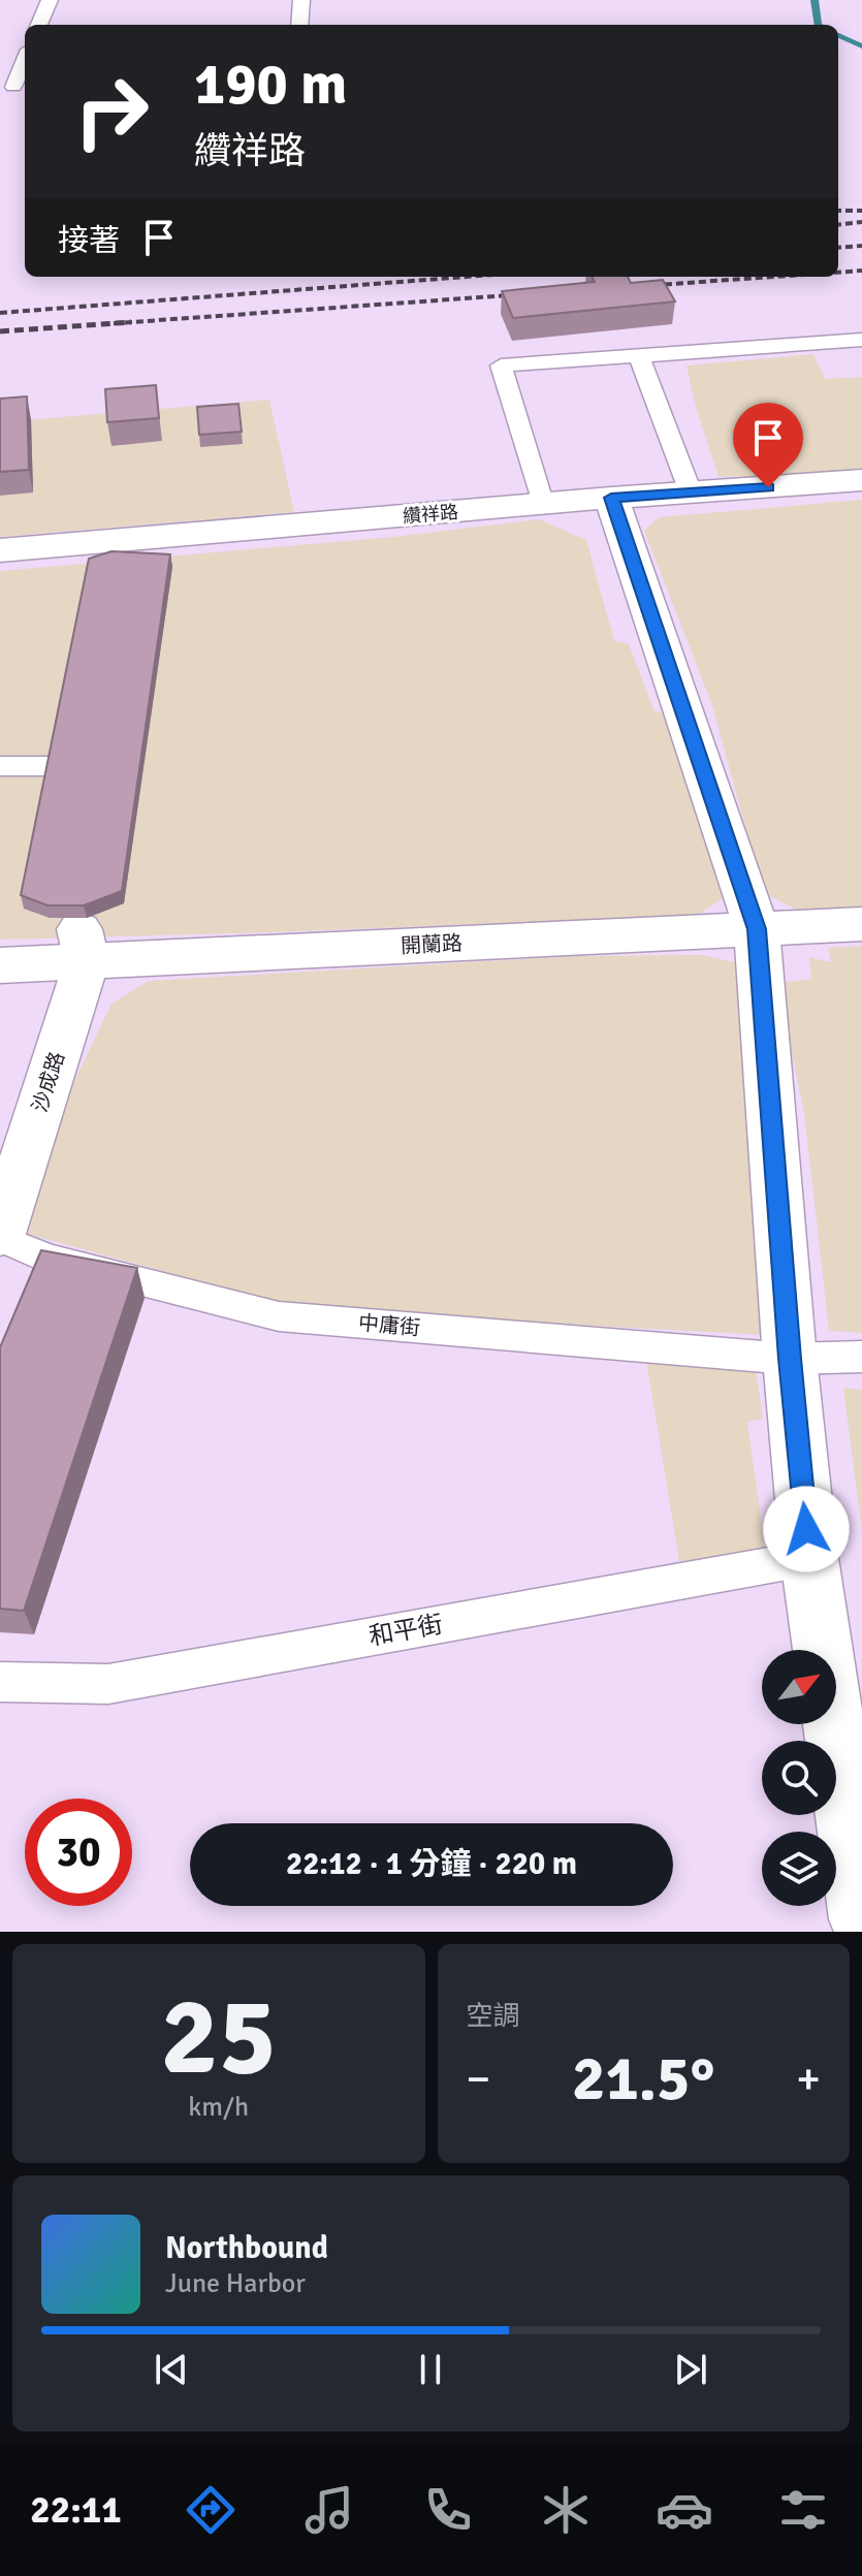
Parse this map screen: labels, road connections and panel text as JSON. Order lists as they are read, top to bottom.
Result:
{
  "streets": {
    "street": ["纘祥路", "開蘭路", "沙成路"],
    "lane": ["中庸街", "和平街"]
  },
  "crossings": [
    ["開蘭路", "沙成路"],
    ["沙成路", "中庸街"]
  ],
  "north": "top right",
  "page": {
    "turn": ["190 m", "纘祥路"],
    "then": "接著",
    "limit": "30",
    "trip": "22:12 · 1 分鐘 · 220 m",
    "tile": [
      ["25", "km/h"],
      "空調"
    ],
    "heat": ["−", "21.5°", "+"],
    "song": ["Northbound", "June Harbor"],
    "tabs": "22:11"
  }
}
